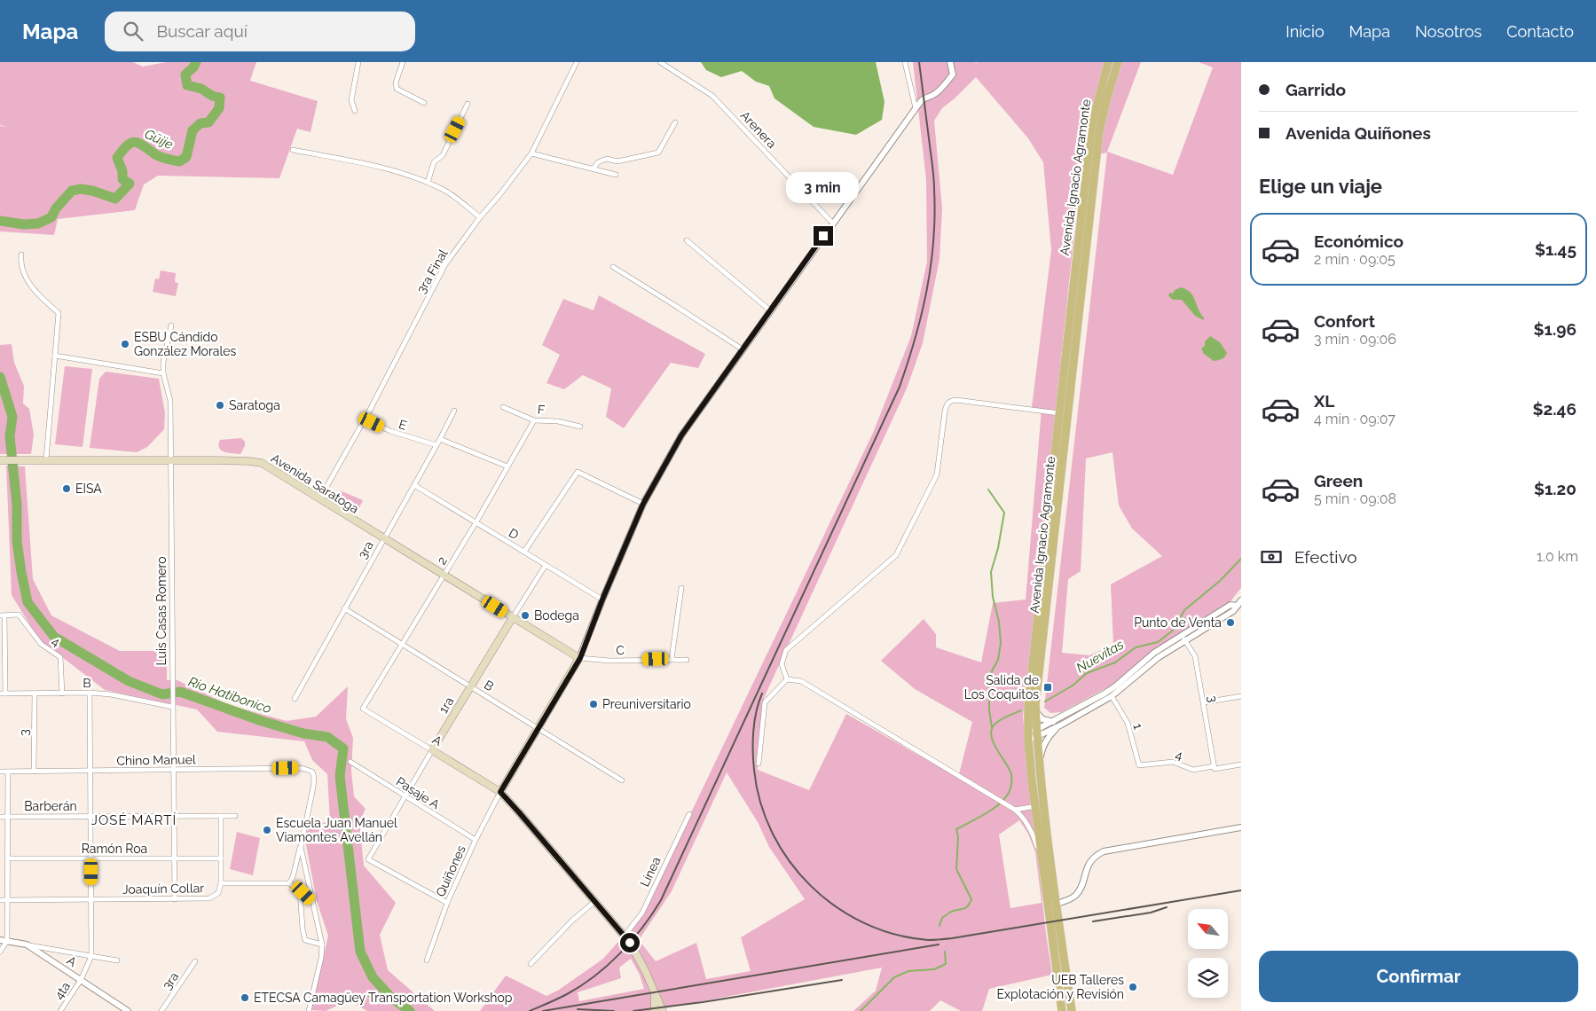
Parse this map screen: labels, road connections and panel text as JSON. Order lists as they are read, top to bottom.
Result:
{
  "streets": {
    "main road": [
      "Avenida Ignacio Agramonte",
      "Avenida Saratoga",
      "1ra",
      "A"
    ],
    "street": [
      "Arenera",
      "3ra Final",
      "F",
      "E",
      "D",
      "3ra",
      "2",
      "Luis Casas Romero",
      "4",
      "C",
      "B",
      "3",
      "1",
      "Chino Manuel",
      "Pasaje A",
      "Barberán",
      "Ramón Roa",
      "Quiñones",
      "Línea",
      "Joaquín Collar",
      "4ta"
    ]
  },
  "crossings": [
    ["3ra Final", "E"],
    ["3ra Final", "Avenida Saratoga"],
    ["F", "2"],
    ["E", "3ra"],
    ["Avenida Saratoga", "3ra"],
    ["Avenida Saratoga", "2"],
    ["Avenida Saratoga", "Luis Casas Romero"],
    ["Avenida Saratoga", "C"],
    ["Avenida Saratoga", "1ra"],
    ["D", "3ra"],
    ["D", "2"],
    ["D", "1ra"],
    ["3ra", "B"],
    ["2", "B"],
    ["2", "A"],
    ["Luis Casas Romero", "B"],
    ["Luis Casas Romero", "Chino Manuel"],
    ["Luis Casas Romero", "Barberán"],
    ["Luis Casas Romero", "Ramón Roa"],
    ["Luis Casas Romero", "Joaquín Collar"],
    ["4", "B"],
    ["4", "3"],
    ["4", "1"],
    ["B", "3"],
    ["B", "1ra"],
    ["3", "Chino Manuel"],
    ["1ra", "A"],
    ["1ra", "Pasaje A"],
    ["1ra", "Quiñones"],
    ["A", "Quiñones"],
    ["A", "Línea"],
    ["A", "4ta"],
    ["Pasaje A", "Quiñones"]
  ],
  "districts": ["JOSÉ MARTÍ"],
  "water": ["Güije", "Nuevitas", "Río Hatibonico"],
  "places": {
    "other": [
      "ESBU Cándido González Morales",
      "Saratoga",
      "EISA",
      "Bodega",
      "Punto de Venta",
      "Preuniversitario",
      "Escuela Juan Manuel Viamontes Avellán",
      "UEB Talleres Explotación y Revisión",
      "ETECSA Camagüey Transportation Workshop"
    ],
    "transit": ["Salida de Los Coquitos"]
  },
  "north": "top left",
  "page": {
    "header": "Mapa",
    "search": "Buscar aquí",
    "nav": [
      "Inicio",
      "Mapa",
      "Nosotros",
      "Contacto"
    ],
    "banner": ["Garrido", "Avenida Quiñones"],
    "heading": "Elige un viaje",
    "bubble": "3 min",
    "list": [
      {
        "name": "Económico",
        "note": "2 min · 09:05",
        "value": "$1.45"
      },
      {
        "name": "Confort",
        "note": "3 min · 09:06",
        "value": "$1.96"
      },
      {
        "name": "XL",
        "note": "4 min · 09:07",
        "value": "$2.46"
      },
      {
        "name": "Green",
        "note": "5 min · 09:08",
        "value": "$1.20"
      }
    ],
    "pay": ["Efectivo", "1.0 km"],
    "buttons": "Confirmar"
  }
}
